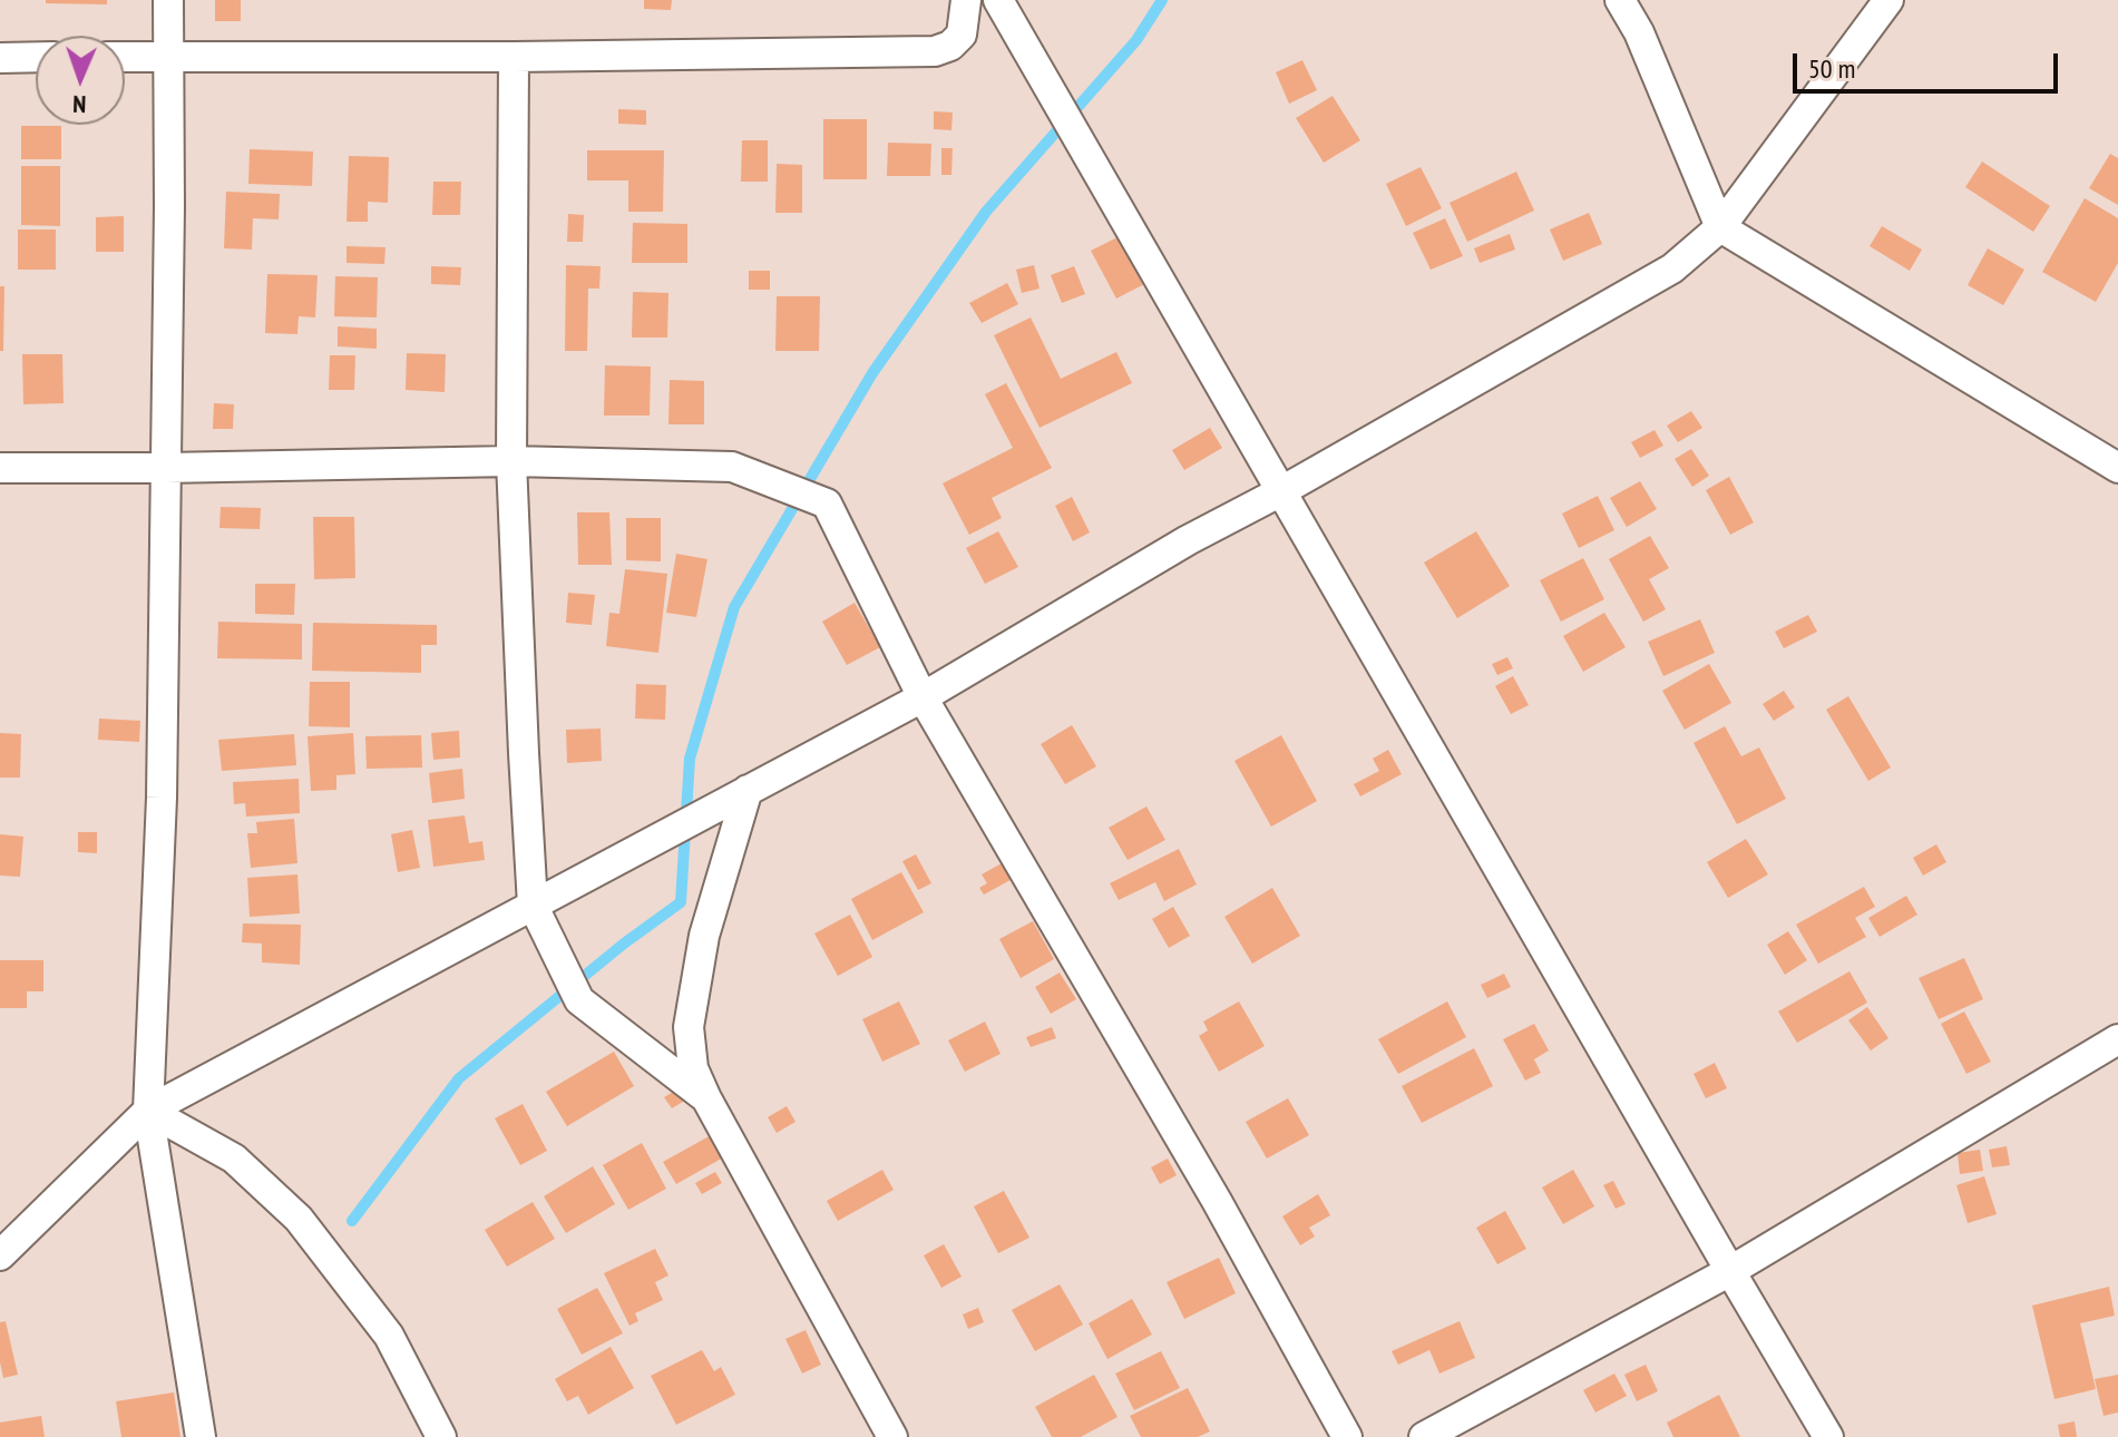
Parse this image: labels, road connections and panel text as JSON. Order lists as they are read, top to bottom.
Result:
{
  "scale_bar": "50 m",
  "north": "bottom"
}
